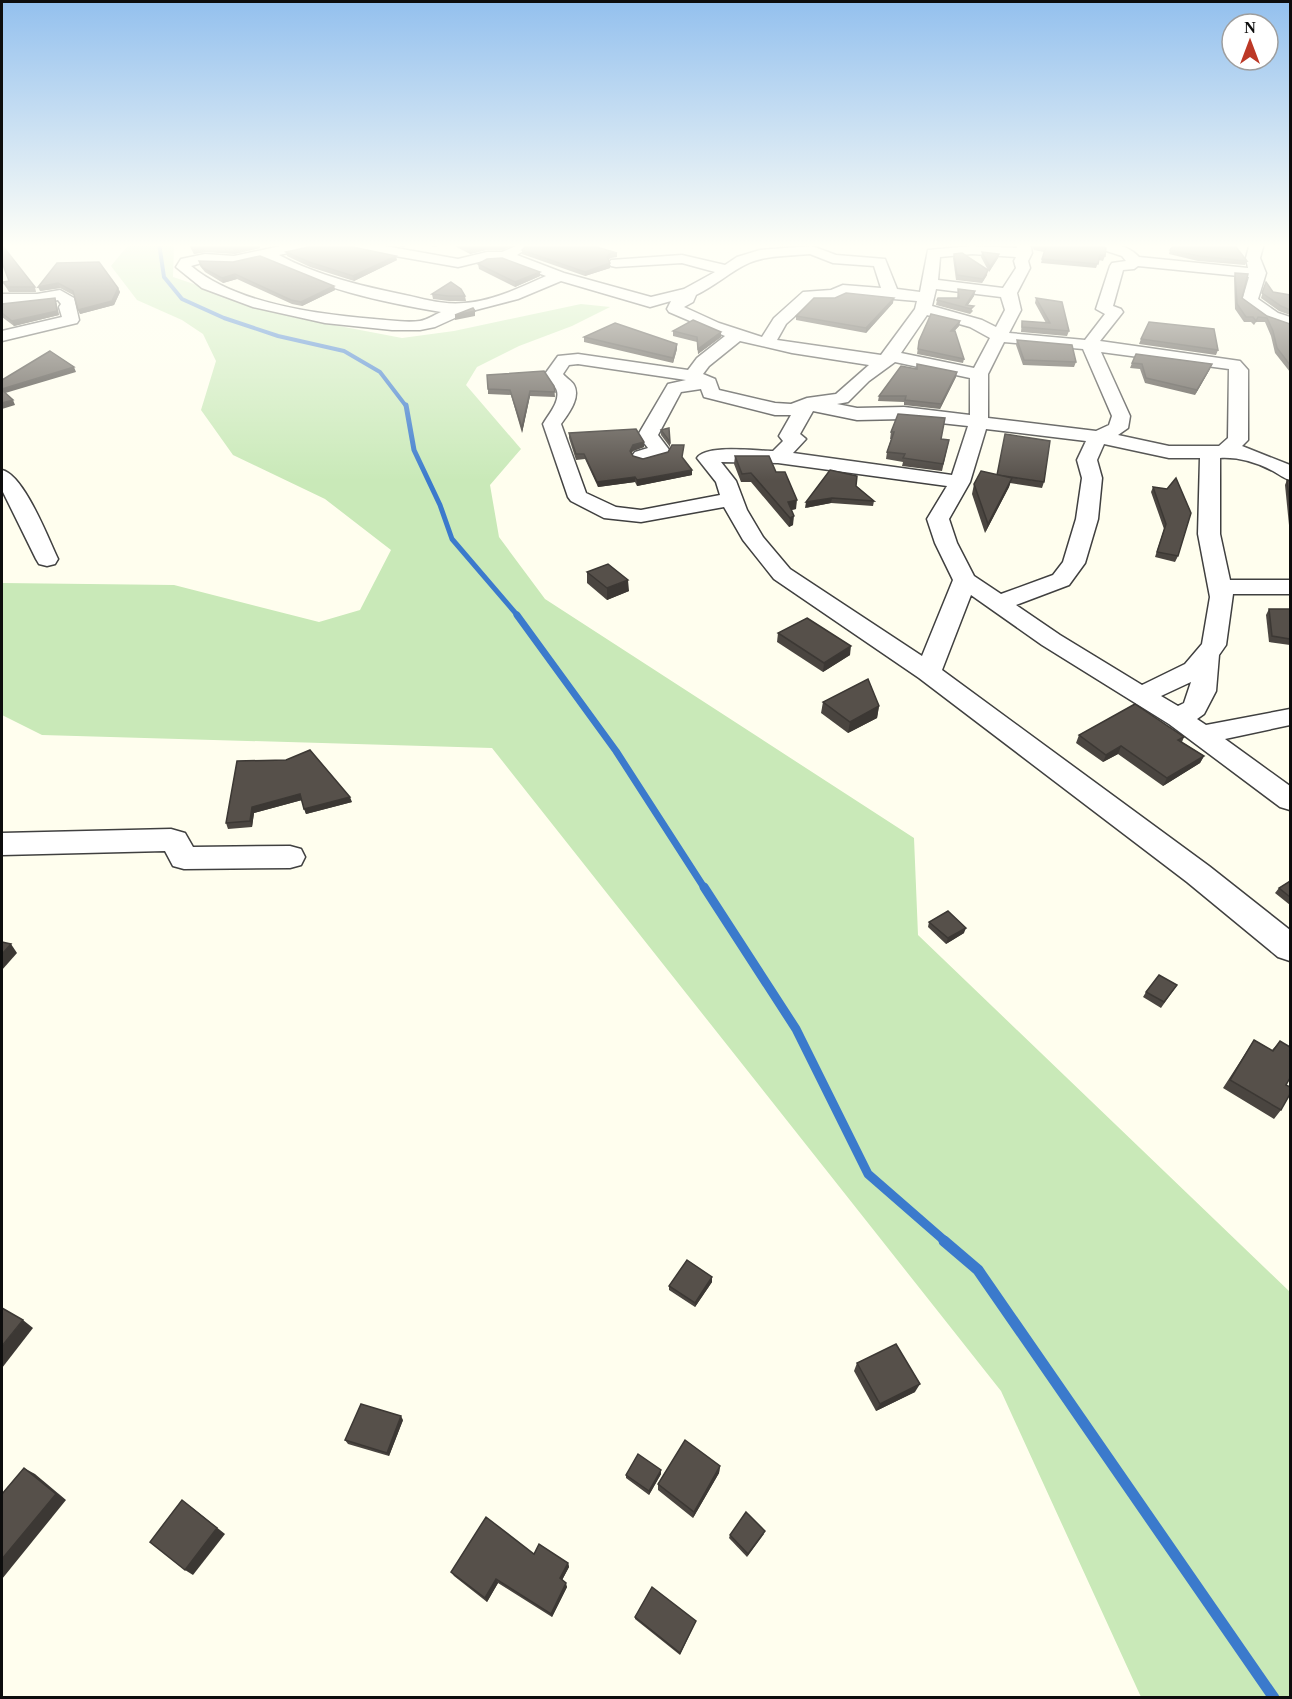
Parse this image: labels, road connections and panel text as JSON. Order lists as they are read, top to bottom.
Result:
{
  "north": "top"
}
